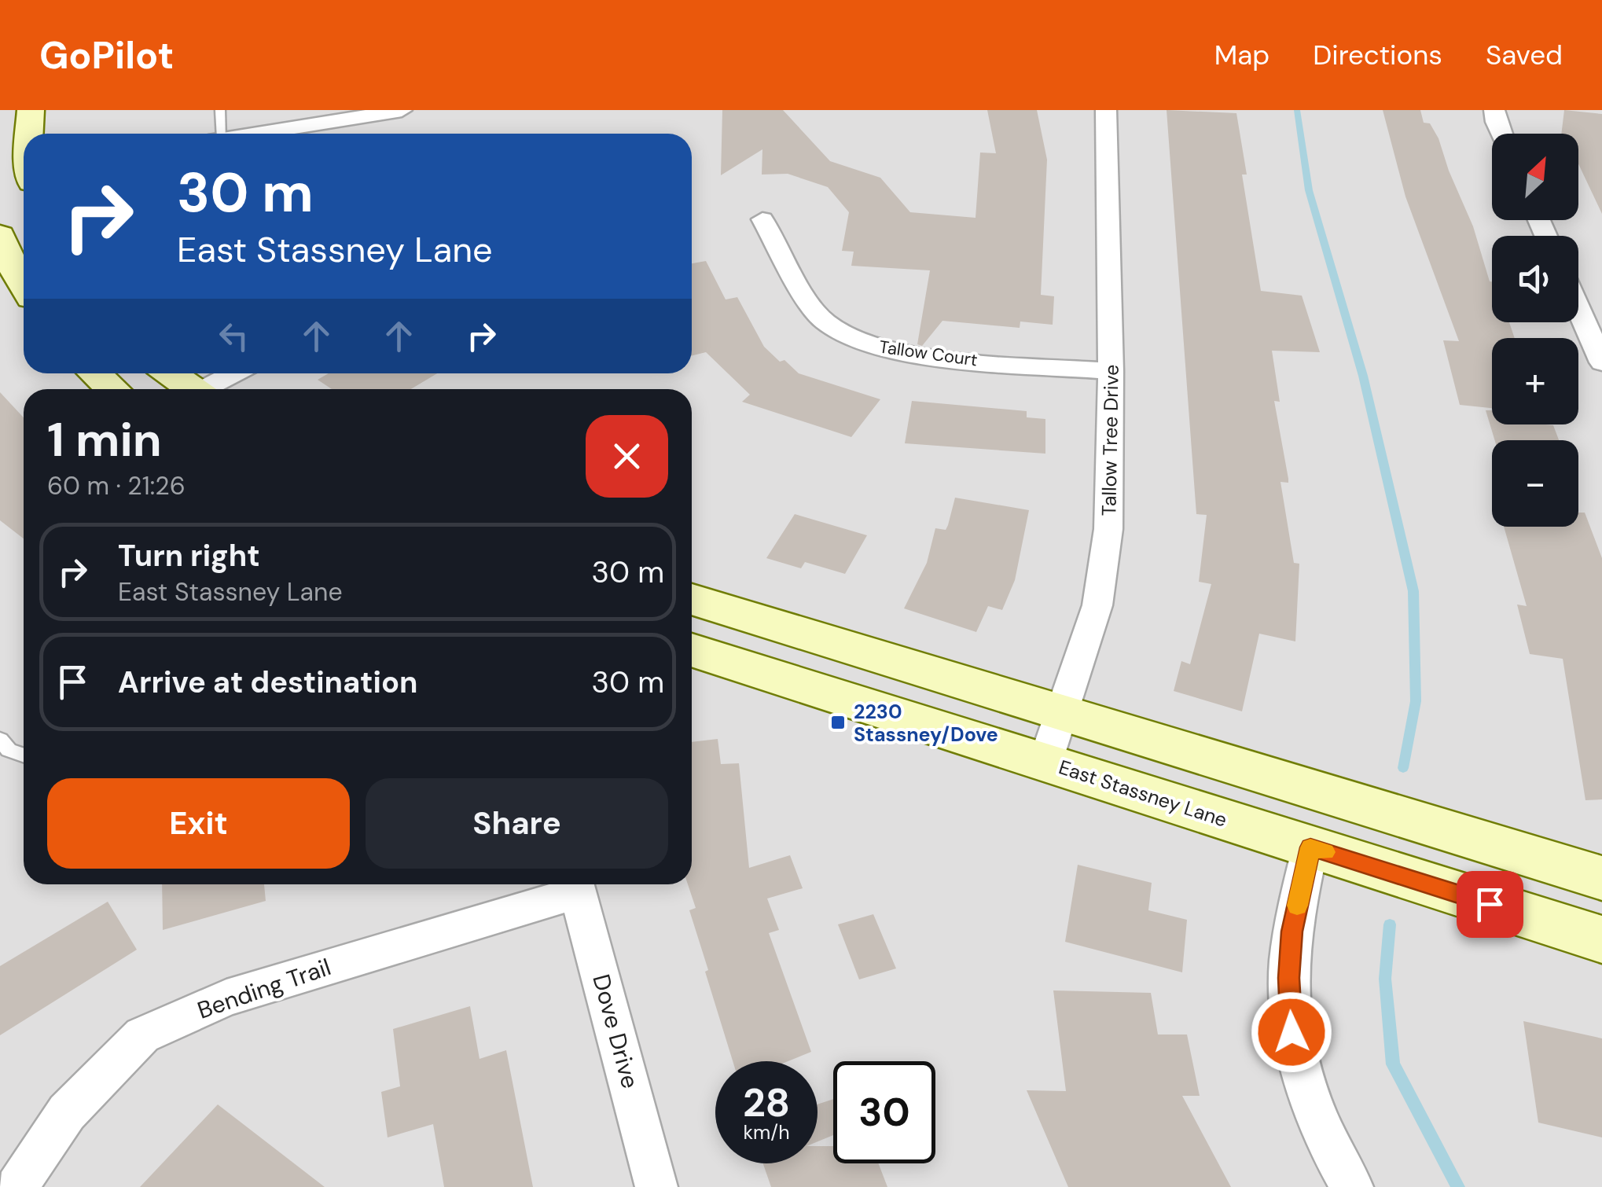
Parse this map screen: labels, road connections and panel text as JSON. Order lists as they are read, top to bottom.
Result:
{
  "streets": {
    "main road": ["East Stassney Lane"],
    "street": [
      "Tallow Court",
      "Tallow Tree Drive",
      "Bending Trail",
      "Dove Drive"
    ]
  },
  "crossings": [
    ["Tallow Court", "Tallow Tree Drive"],
    ["Tallow Tree Drive", "East Stassney Lane"],
    ["Bending Trail", "Dove Drive"]
  ],
  "places": {
    "transit": ["2230 Stassney/Dove"]
  },
  "north": "top right",
  "page": {
    "header": "GoPilot",
    "nav": ["Map", "Directions", "Saved"],
    "map_buttons": ["+", "−"],
    "turn": ["30 m", "East Stassney Lane"],
    "heading": ["1 min", "60 m · 21:26"],
    "list": [
      {
        "name": "Turn right",
        "note": "East Stassney Lane",
        "value": "30 m"
      },
      {
        "name": "Arrive at destination",
        "value": "30 m"
      }
    ],
    "buttons": ["Exit", "Share"],
    "speed": "28 km/h",
    "limit": "30"
  }
}
